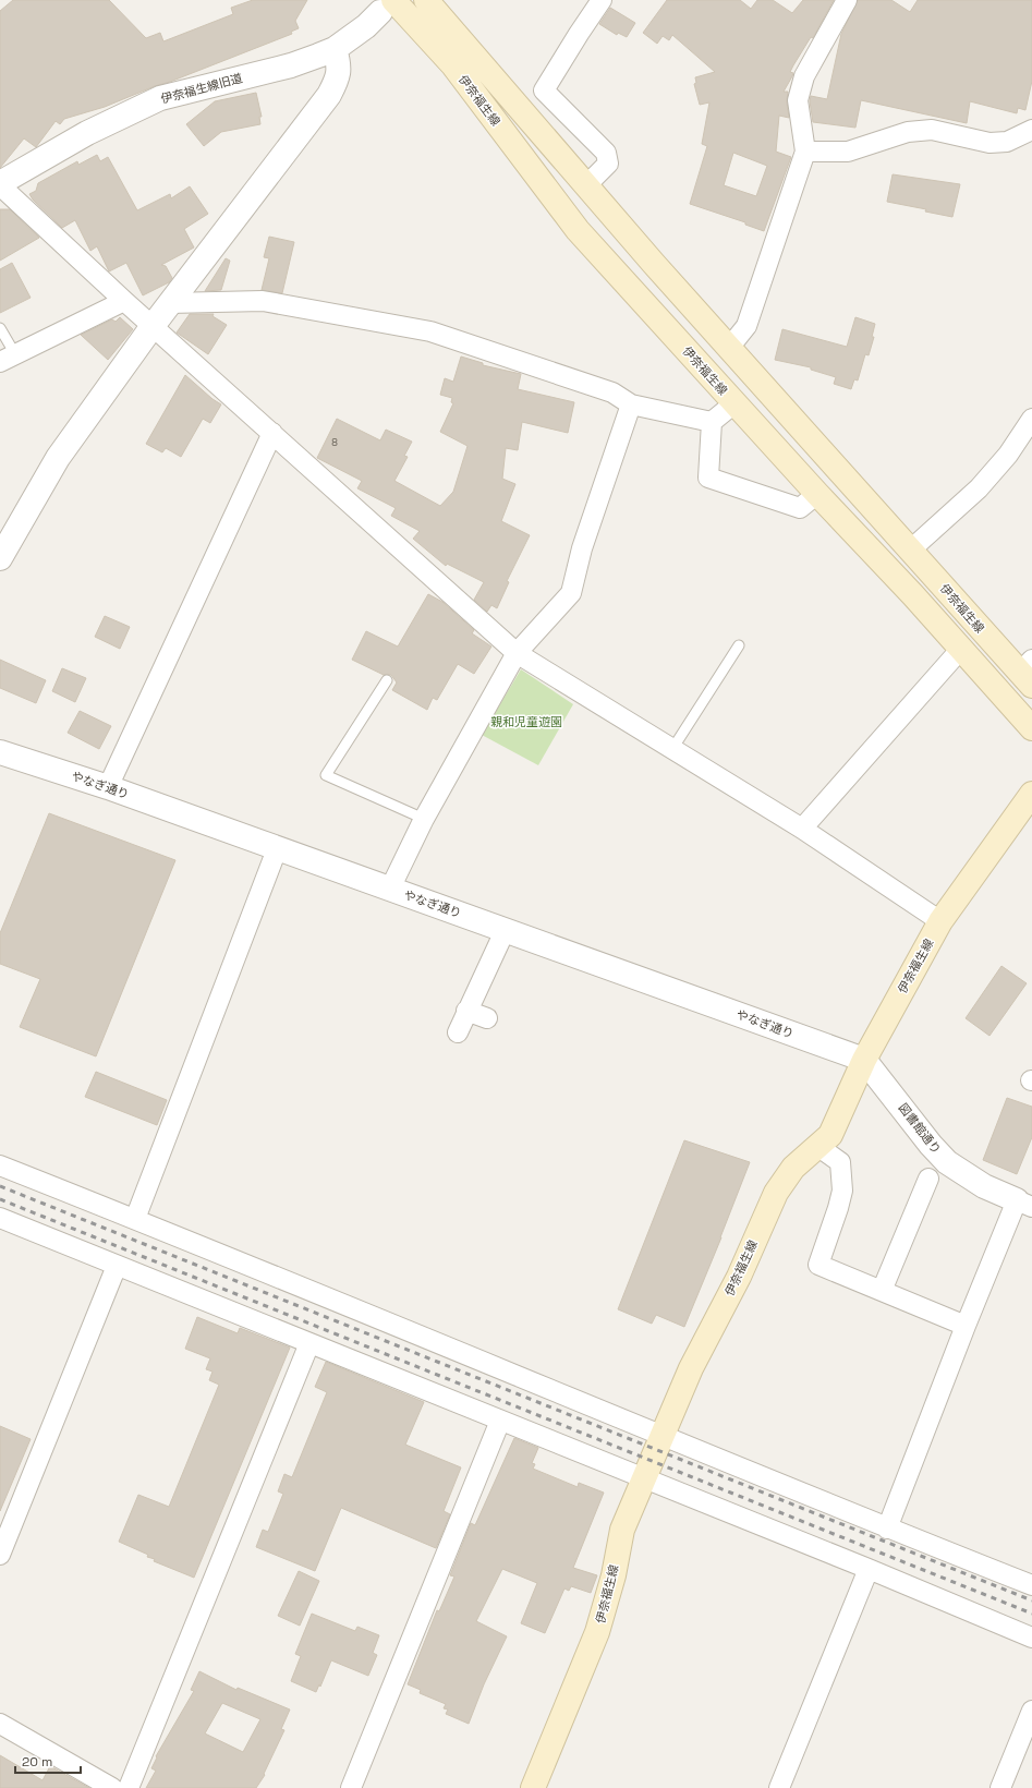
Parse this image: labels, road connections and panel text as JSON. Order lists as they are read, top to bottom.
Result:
{
  "streets": {
    "main road": ["伊奈福生線"],
    "street": ["伊奈福生線旧道", "やなぎ通り", "図書館通り"]
  },
  "crossings": [
    ["伊奈福生線旧道", "伊奈福生線"],
    ["伊奈福生線", "やなぎ通り"],
    ["伊奈福生線", "図書館通り"],
    ["やなぎ通り", "図書館通り"]
  ],
  "parks": ["親和児童遊園"],
  "house_numbers": ["8"],
  "scale_bar": "20 m"
}
